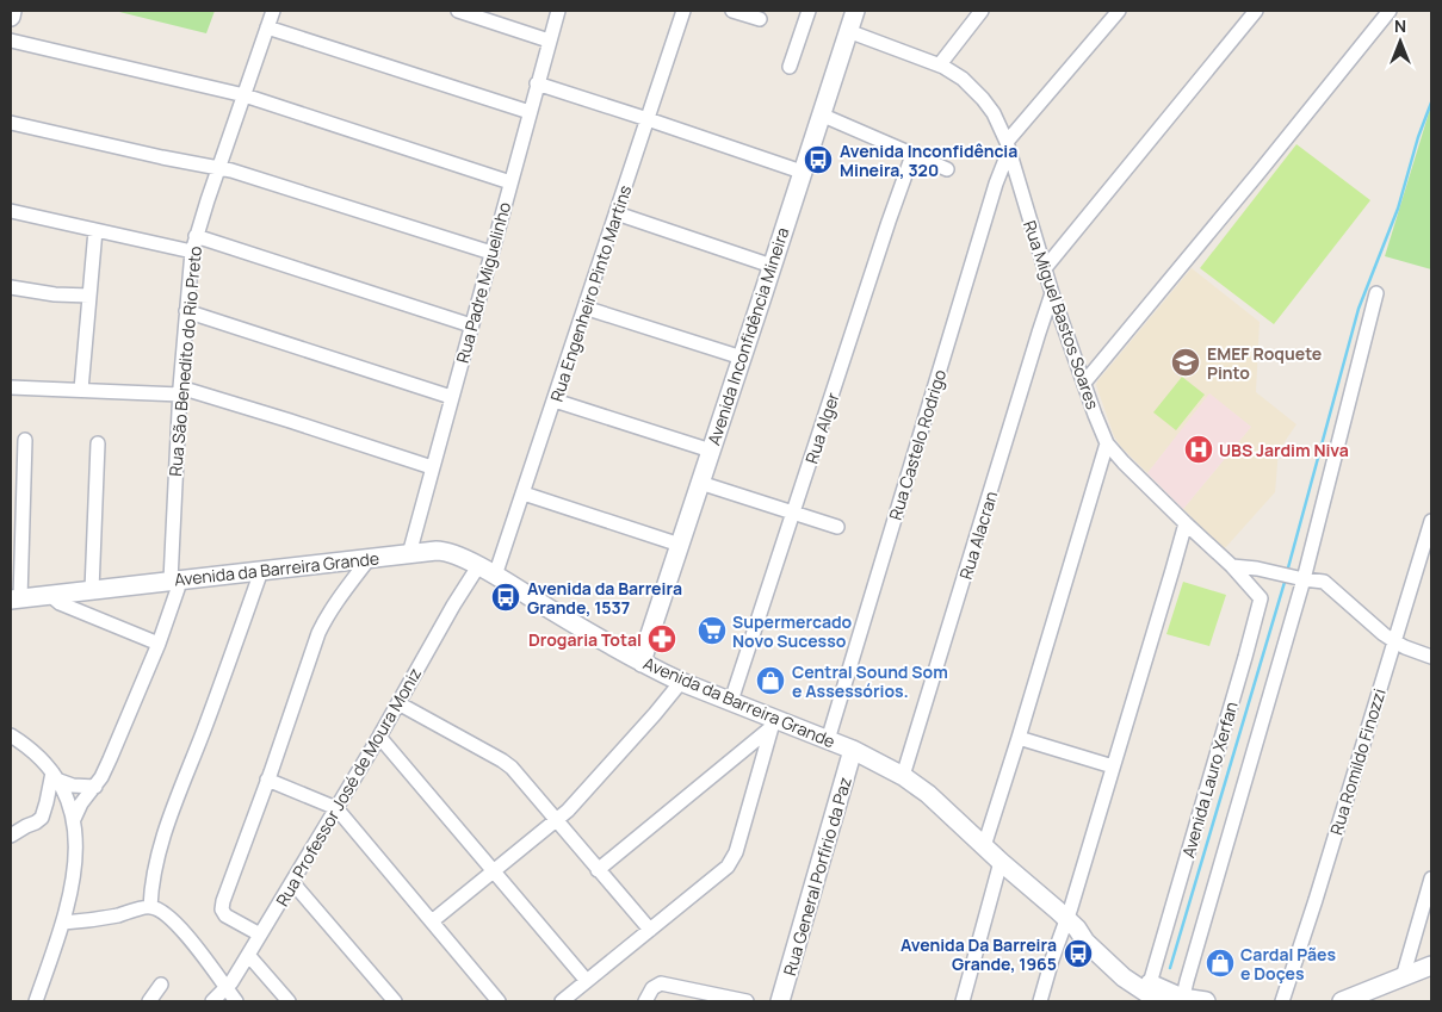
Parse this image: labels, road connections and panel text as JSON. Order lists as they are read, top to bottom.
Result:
{
  "streets": {
    "main road": ["Avenida Inconfidência Mineira", "Avenida da Barreira Grande", "Rua General Porfírio da Paz"],
    "street": [
      "Rua Padre Miguelinho",
      "Rua Engenheiro Pinto Martins",
      "Rua Miguel Bastos Soares",
      "Rua São Benedito do Rio Preto",
      "Rua Alger",
      "Rua Castelo Rodrigo",
      "Rua Alacran",
      "Rua Romildo Finozzi",
      "Avenida Lauro Xerfan",
      "Rua Professor José de Moura Moniz"
    ]
  },
  "crossings": [
    ["Rua Padre Miguelinho", "Avenida da Barreira Grande"],
    ["Rua Engenheiro Pinto Martins", "Avenida da Barreira Grande"],
    ["Rua Miguel Bastos Soares", "Avenida Inconfidência Mineira"],
    ["Rua Miguel Bastos Soares", "Rua Castelo Rodrigo"],
    ["Rua Miguel Bastos Soares", "Rua Alacran"],
    ["Rua Miguel Bastos Soares", "Avenida Lauro Xerfan"],
    ["Avenida Inconfidência Mineira", "Avenida da Barreira Grande"],
    ["Rua São Benedito do Rio Preto", "Avenida da Barreira Grande"],
    ["Rua Alger", "Avenida da Barreira Grande"],
    ["Rua Castelo Rodrigo", "Avenida da Barreira Grande"],
    ["Rua Alacran", "Avenida da Barreira Grande"],
    ["Avenida da Barreira Grande", "Avenida Lauro Xerfan"],
    ["Avenida da Barreira Grande", "Rua Professor José de Moura Moniz"],
    ["Avenida da Barreira Grande", "Rua General Porfírio da Paz"]
  ],
  "places": {
    "bus stop": ["Avenida Inconfidência Mineira, 320", "Avenida da Barreira Grande, 1537", "Avenida Da Barreira Grande, 1965"],
    "school or university": ["EMEF Roquete Pinto"],
    "hospital": ["UBS Jardim Niva"],
    "supermarket": ["Supermercado Novo Sucesso"],
    "pharmacy": ["Drogaria Total"],
    "shop": ["Central Sound Som e Assessórios.", "Cardal Pães e Doçes"]
  },
  "north": "top"
}
